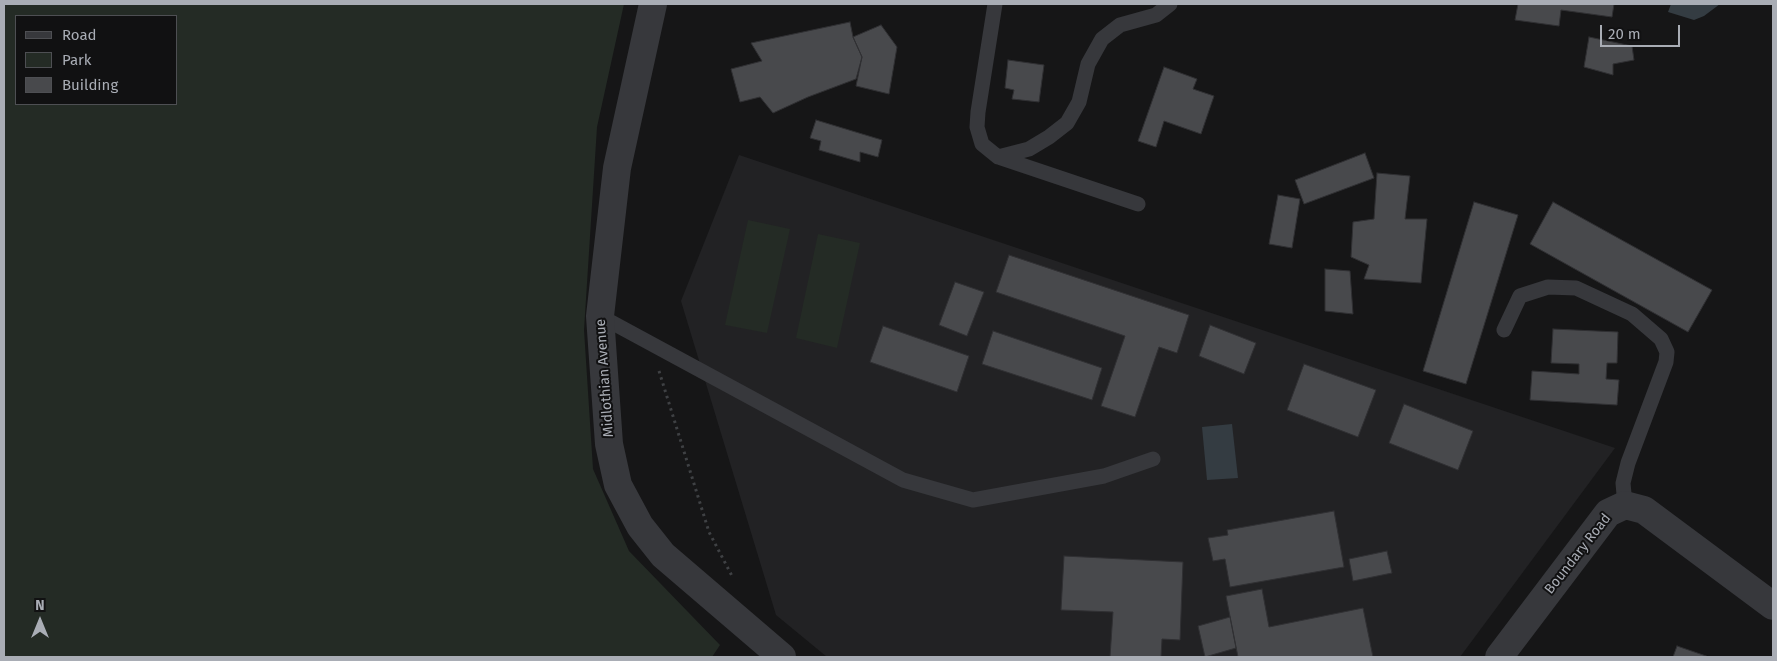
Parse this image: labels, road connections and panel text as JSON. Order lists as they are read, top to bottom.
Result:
{
  "streets": {
    "street": ["Midlothian Avenue", "Boundary Road"]
  },
  "legend": ["Road", "Park", "Building"],
  "scale_bar": "20 m",
  "north": "top"
}
